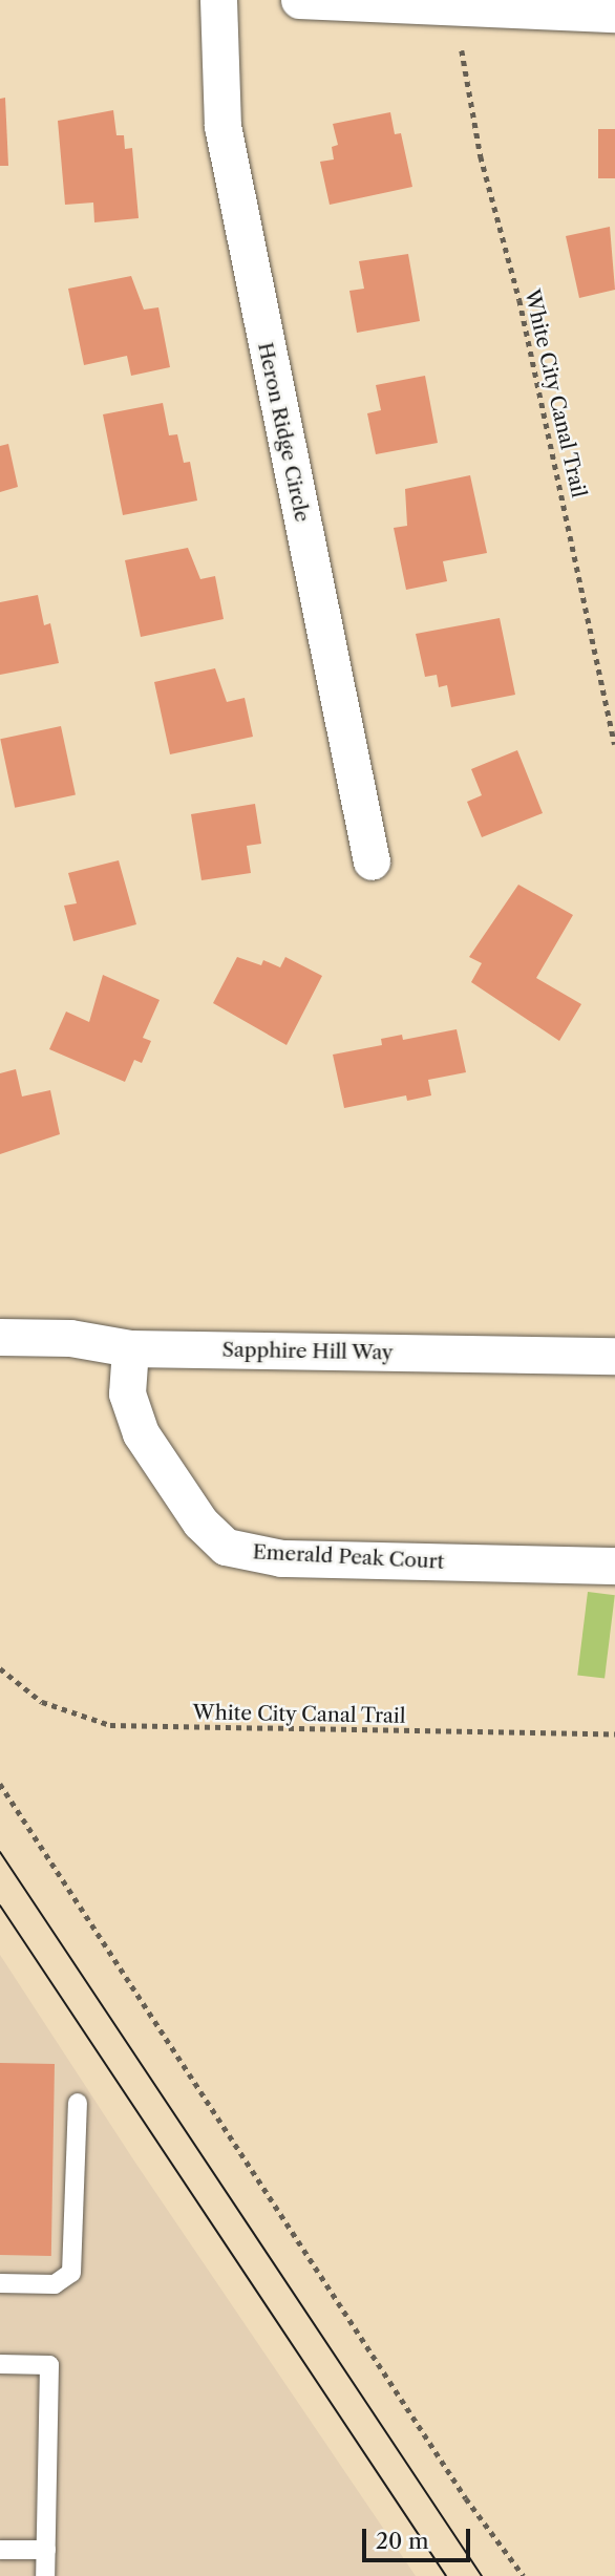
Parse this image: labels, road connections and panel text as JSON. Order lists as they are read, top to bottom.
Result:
{
  "streets": {
    "street": ["Heron Ridge Circle", "Sapphire Hill Way", "Emerald Peak Court"],
    "path": ["White City Canal Trail"]
  },
  "crossings": [
    ["Sapphire Hill Way", "Emerald Peak Court"]
  ],
  "scale_bar": "20 m"
}
